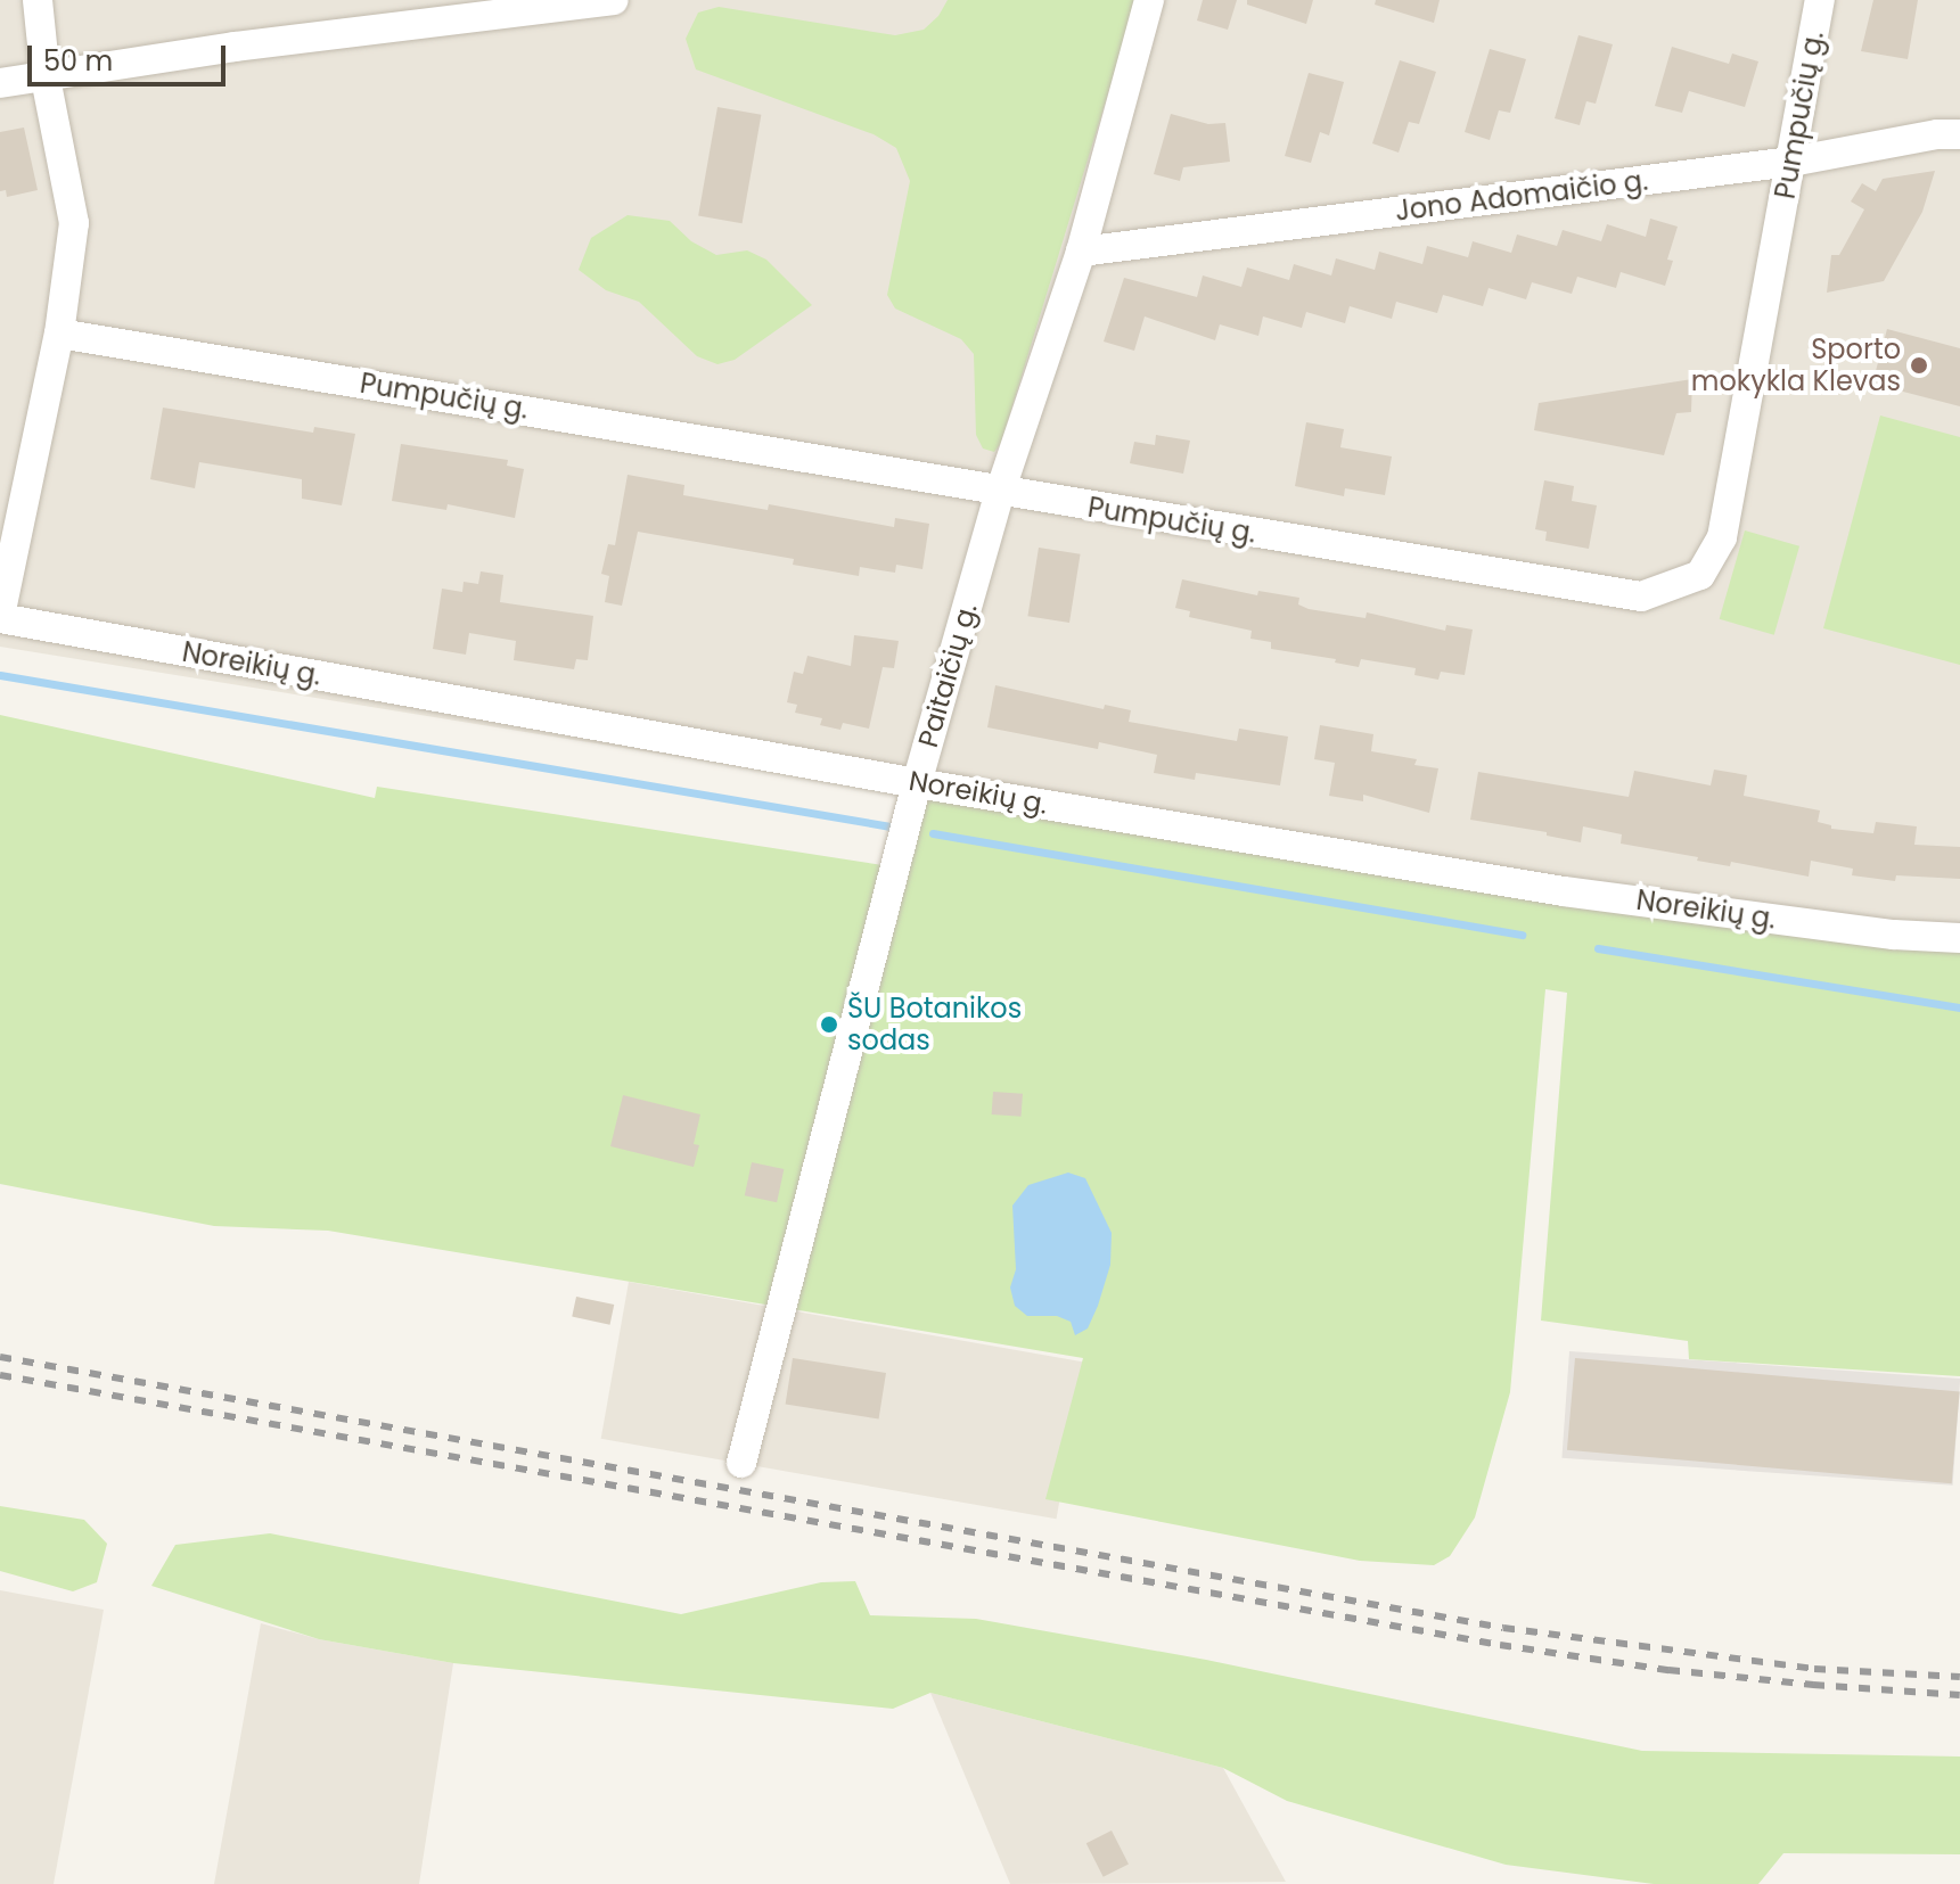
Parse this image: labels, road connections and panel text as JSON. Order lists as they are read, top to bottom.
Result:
{
  "streets": {
    "street": [
      "Pumpučių g.",
      "Jono Adomaičio g.",
      "Noreikių g.",
      "Paitaičių g."
    ]
  },
  "crossings": [
    ["Pumpučių g.", "Jono Adomaičio g."],
    ["Pumpučių g.", "Noreikių g."],
    ["Pumpučių g.", "Paitaičių g."],
    ["Jono Adomaičio g.", "Paitaičių g."],
    ["Noreikių g.", "Paitaičių g."]
  ],
  "places": ["Sporto mokykla Klevas", "ŠU Botanikos sodas"],
  "scale_bar": "50 m"
}
